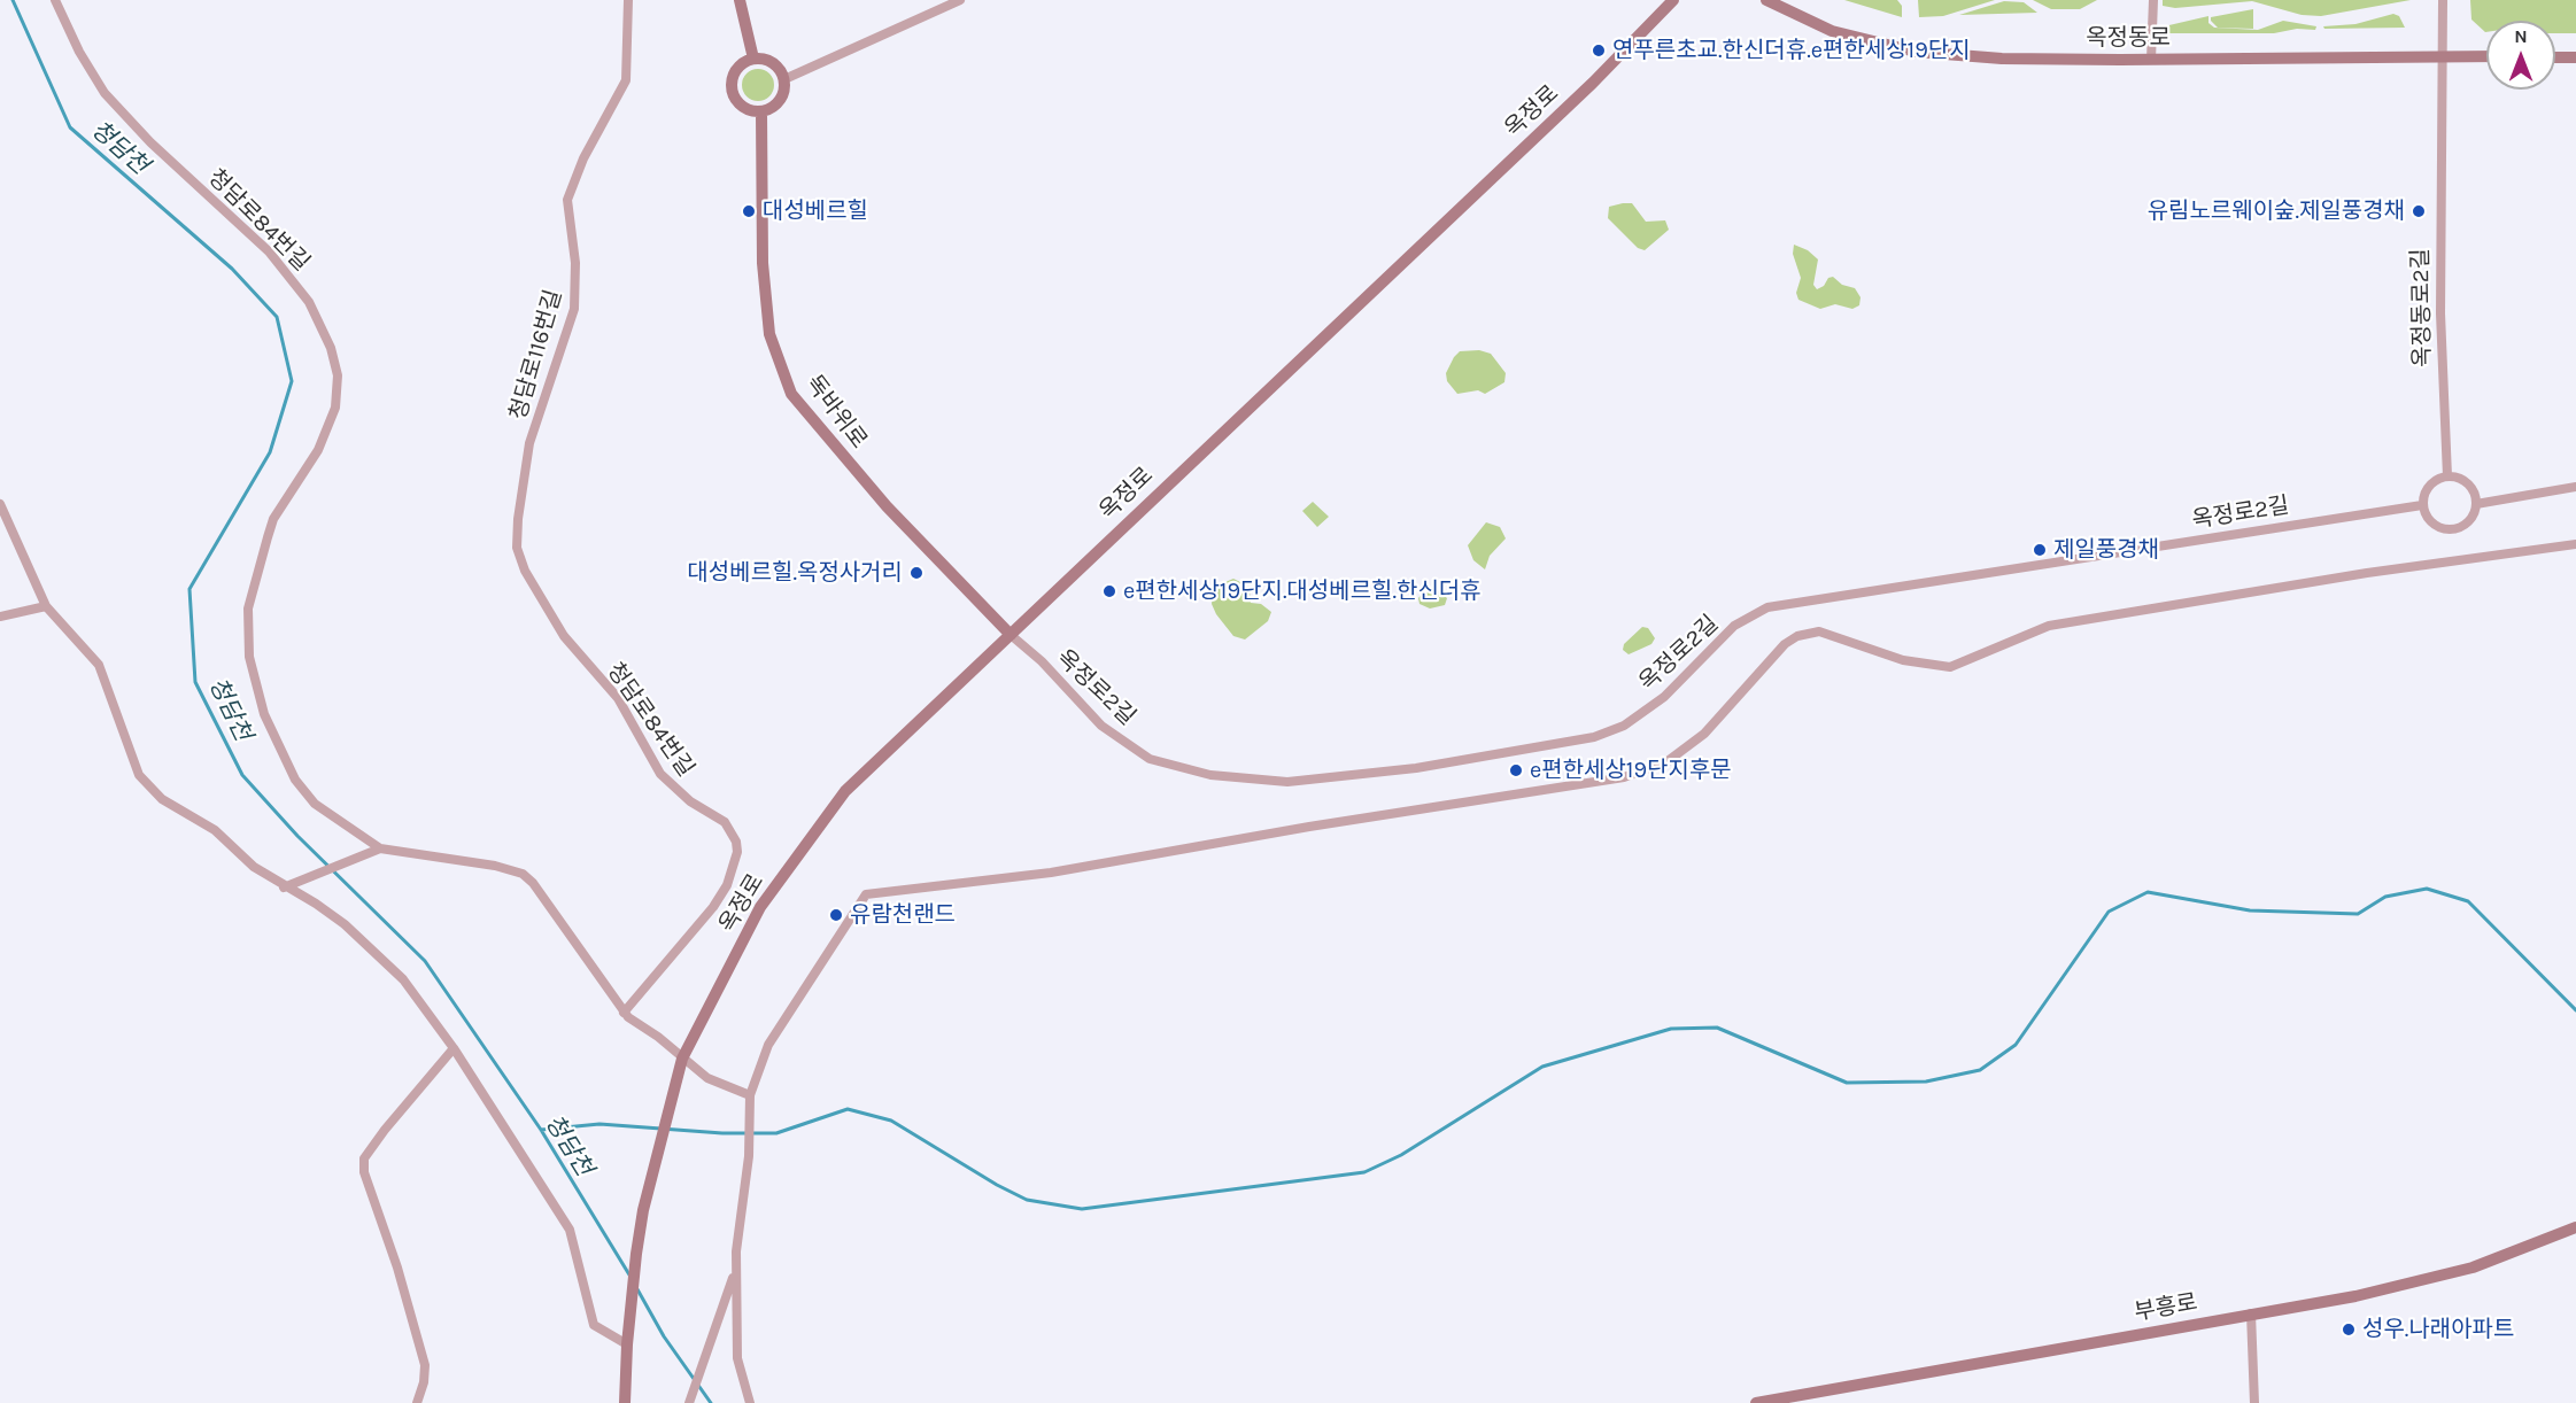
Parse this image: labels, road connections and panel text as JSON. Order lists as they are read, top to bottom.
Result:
{
  "streets": {
    "main road": [
      "옥정동로",
      "옥정로",
      "독바위로",
      "부흥로"
    ],
    "street": [
      "청담로84번길",
      "옥정동로2길",
      "청담로116번길",
      "옥정로2길"
    ]
  },
  "crossings": [
    ["옥정동로", "옥정동로2길"],
    ["옥정로", "청담로84번길"],
    ["옥정로", "독바위로"],
    ["옥정로", "옥정로2길"],
    ["청담로84번길", "청담로116번길"],
    ["옥정동로2길", "옥정로2길"],
    ["독바위로", "옥정로2길"]
  ],
  "water": ["청담천"],
  "places": [
    "연푸른초교.한신더휴.e편한세상19단지",
    "대성베르힐",
    "유림노르웨이숲.제일풍경채",
    "제일풍경채",
    "대성베르힐.옥정사거리",
    "e편한세상19단지.대성베르힐.한신더휴",
    "e편한세상19단지후문",
    "유람천랜드",
    "성우.나래아파트"
  ],
  "north": "top"
}
